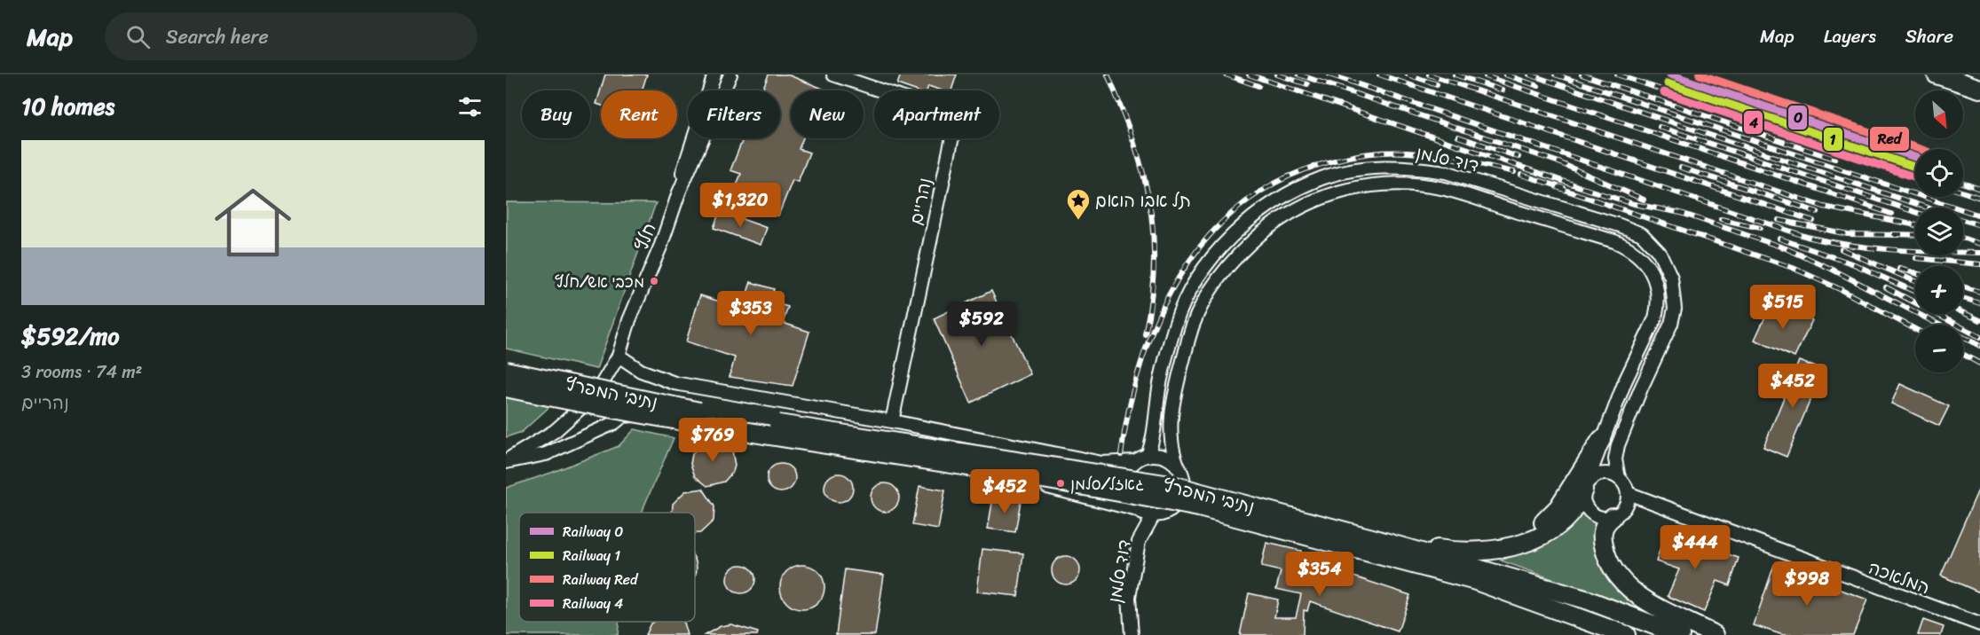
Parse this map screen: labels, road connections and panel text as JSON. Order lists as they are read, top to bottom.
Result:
{
  "streets": {
    "highway": ["נתיבי המפרץ"],
    "street": [
      "דוד סלמן",
      "נהריים",
      "חלץ",
      "המלאכה"
    ]
  },
  "crossings": [
    ["דוד סלמן", "המלאכה"]
  ],
  "places": {
    "place": ["תל אבו הואם"],
    "other": ["מכבי אש/חלץ", "גאזל/סלמן"]
  },
  "lines": [
    "rail line 0",
    "rail line Red",
    "rail line 1",
    "rail line 4"
  ],
  "legend": [
    "Railway 0",
    "Railway 1",
    "Railway Red",
    "Railway 4"
  ],
  "north": "bottom right",
  "page": {
    "header": "Map",
    "search": "Search here",
    "nav": ["Map", "Layers", "Share"],
    "heading": "10 homes",
    "map_buttons": ["+", "−"],
    "chip": [
      "Buy",
      "Rent",
      "Filters",
      "New",
      "Apartment"
    ],
    "list": [
      {
        "name": "$592/mo",
        "note": "3 rooms · 74 m² · נהריים"
      }
    ],
    "price": [
      "$1,320",
      "$515",
      "$353",
      "$592",
      "$452",
      "$769",
      "$452",
      "$444",
      "$354",
      "$998"
    ]
  }
}
